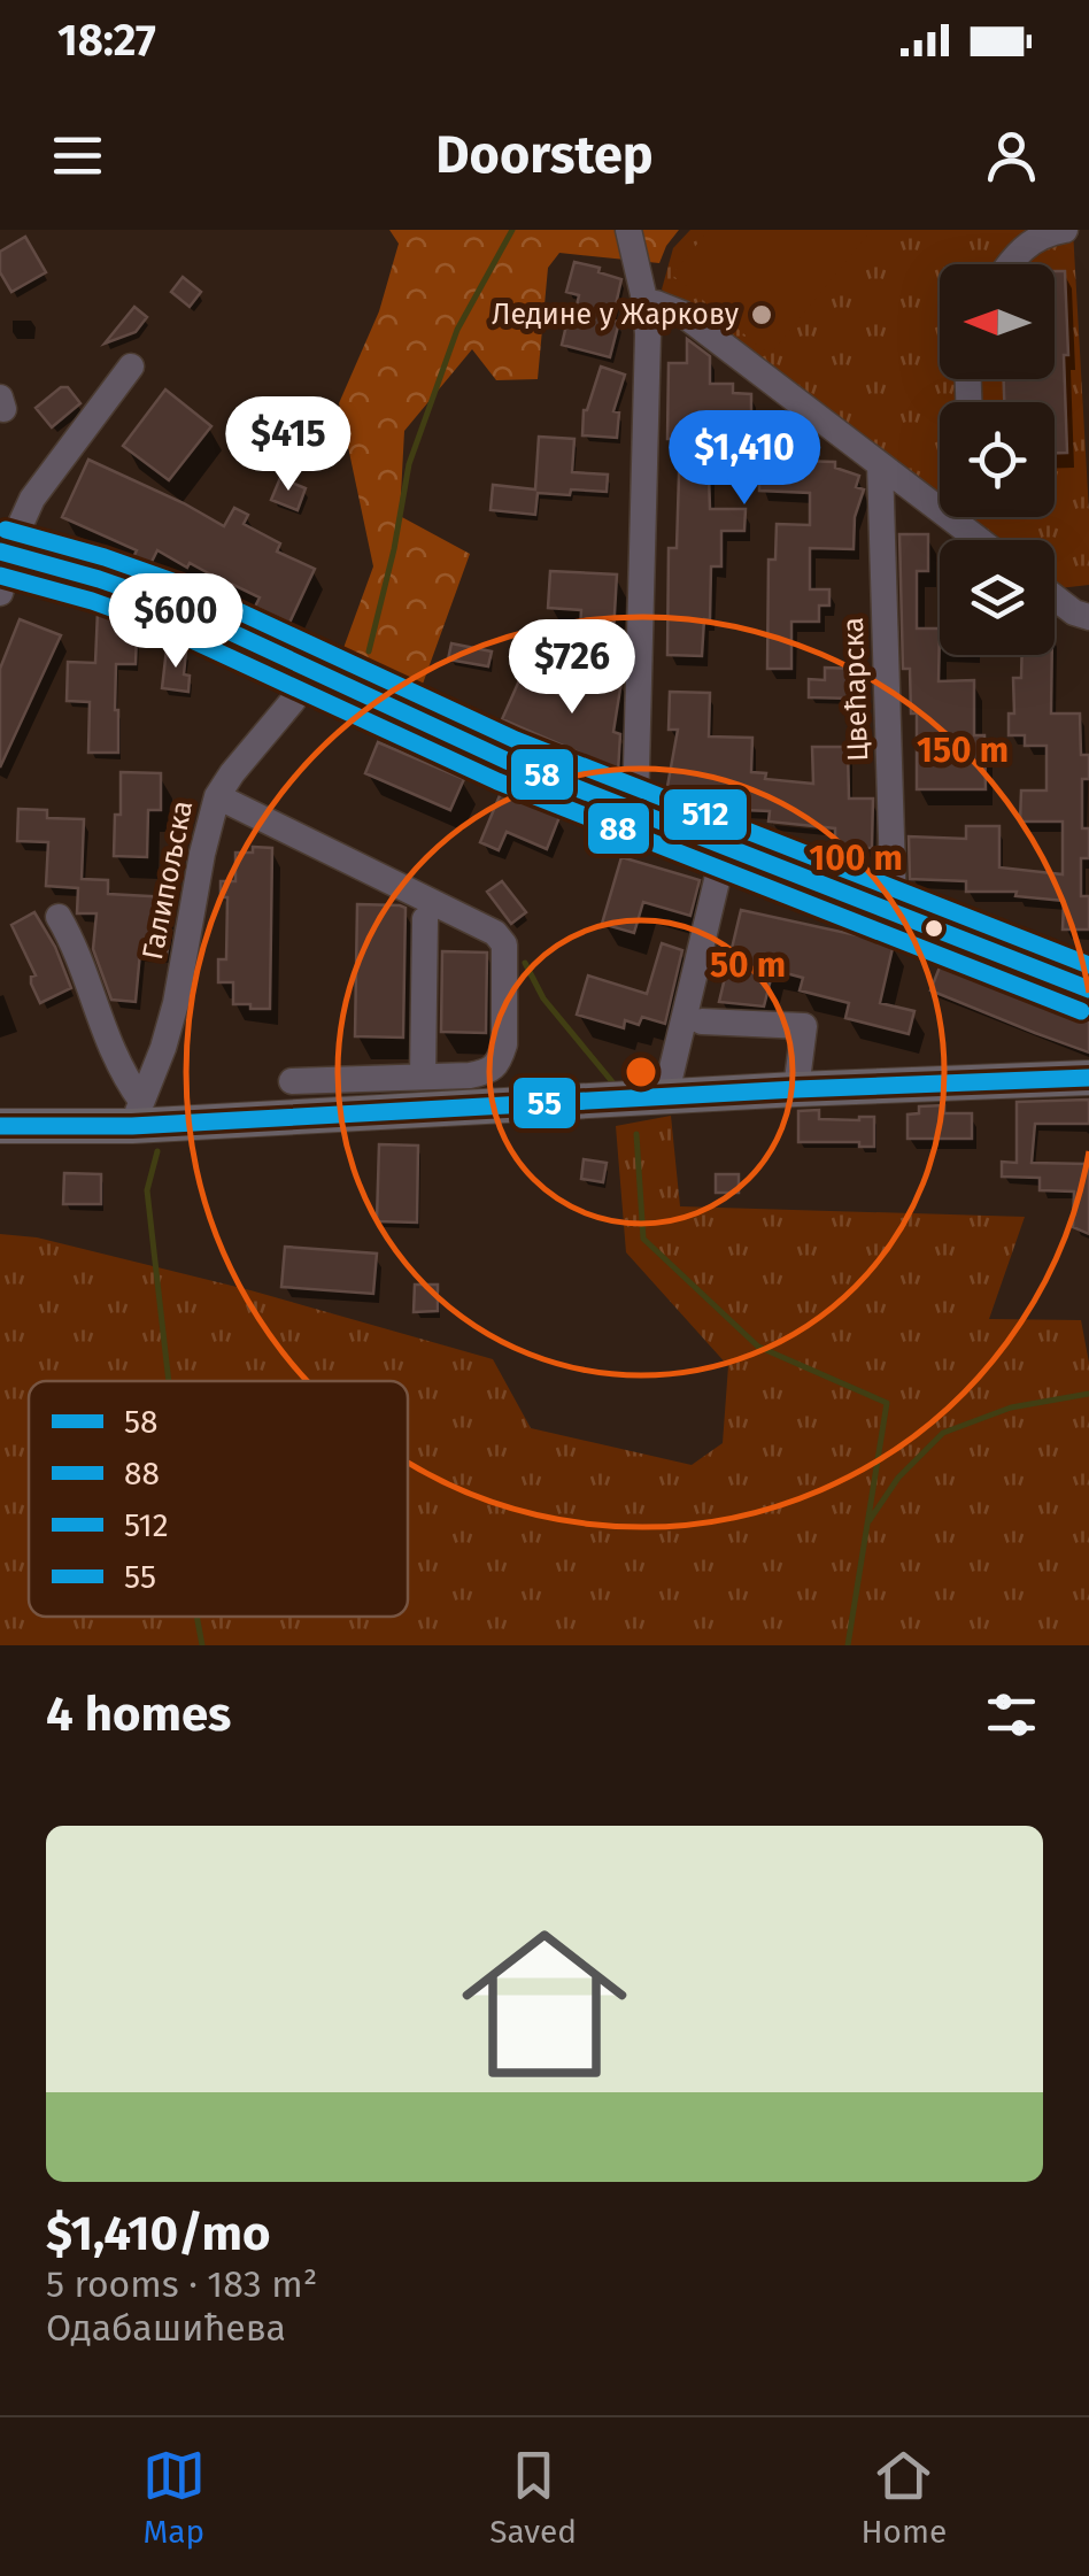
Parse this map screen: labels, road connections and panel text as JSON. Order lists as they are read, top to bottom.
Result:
{
  "streets": {
    "street": ["Цвећарска", "Галипољска"]
  },
  "places": ["Ледине у Жаркову"],
  "lines": [
    "transit line 512",
    "transit line 58",
    "transit line 88",
    "transit line 55"
  ],
  "legend": [
    "58",
    "88",
    "512",
    "55"
  ],
  "north": "left",
  "page": {
    "status": "18:27",
    "header": "Doorstep",
    "price": [
      "$415",
      "$1,410",
      "$600",
      "$726"
    ],
    "heading": "4 homes",
    "list": [
      {
        "name": "$1,410/mo",
        "note": "5 rooms · 183 m² · Одабашићева"
      }
    ],
    "tabs": ["Map", "Saved", "Home"]
  },
  "rings": ["150 m", "100 m", "50 m"]
}
